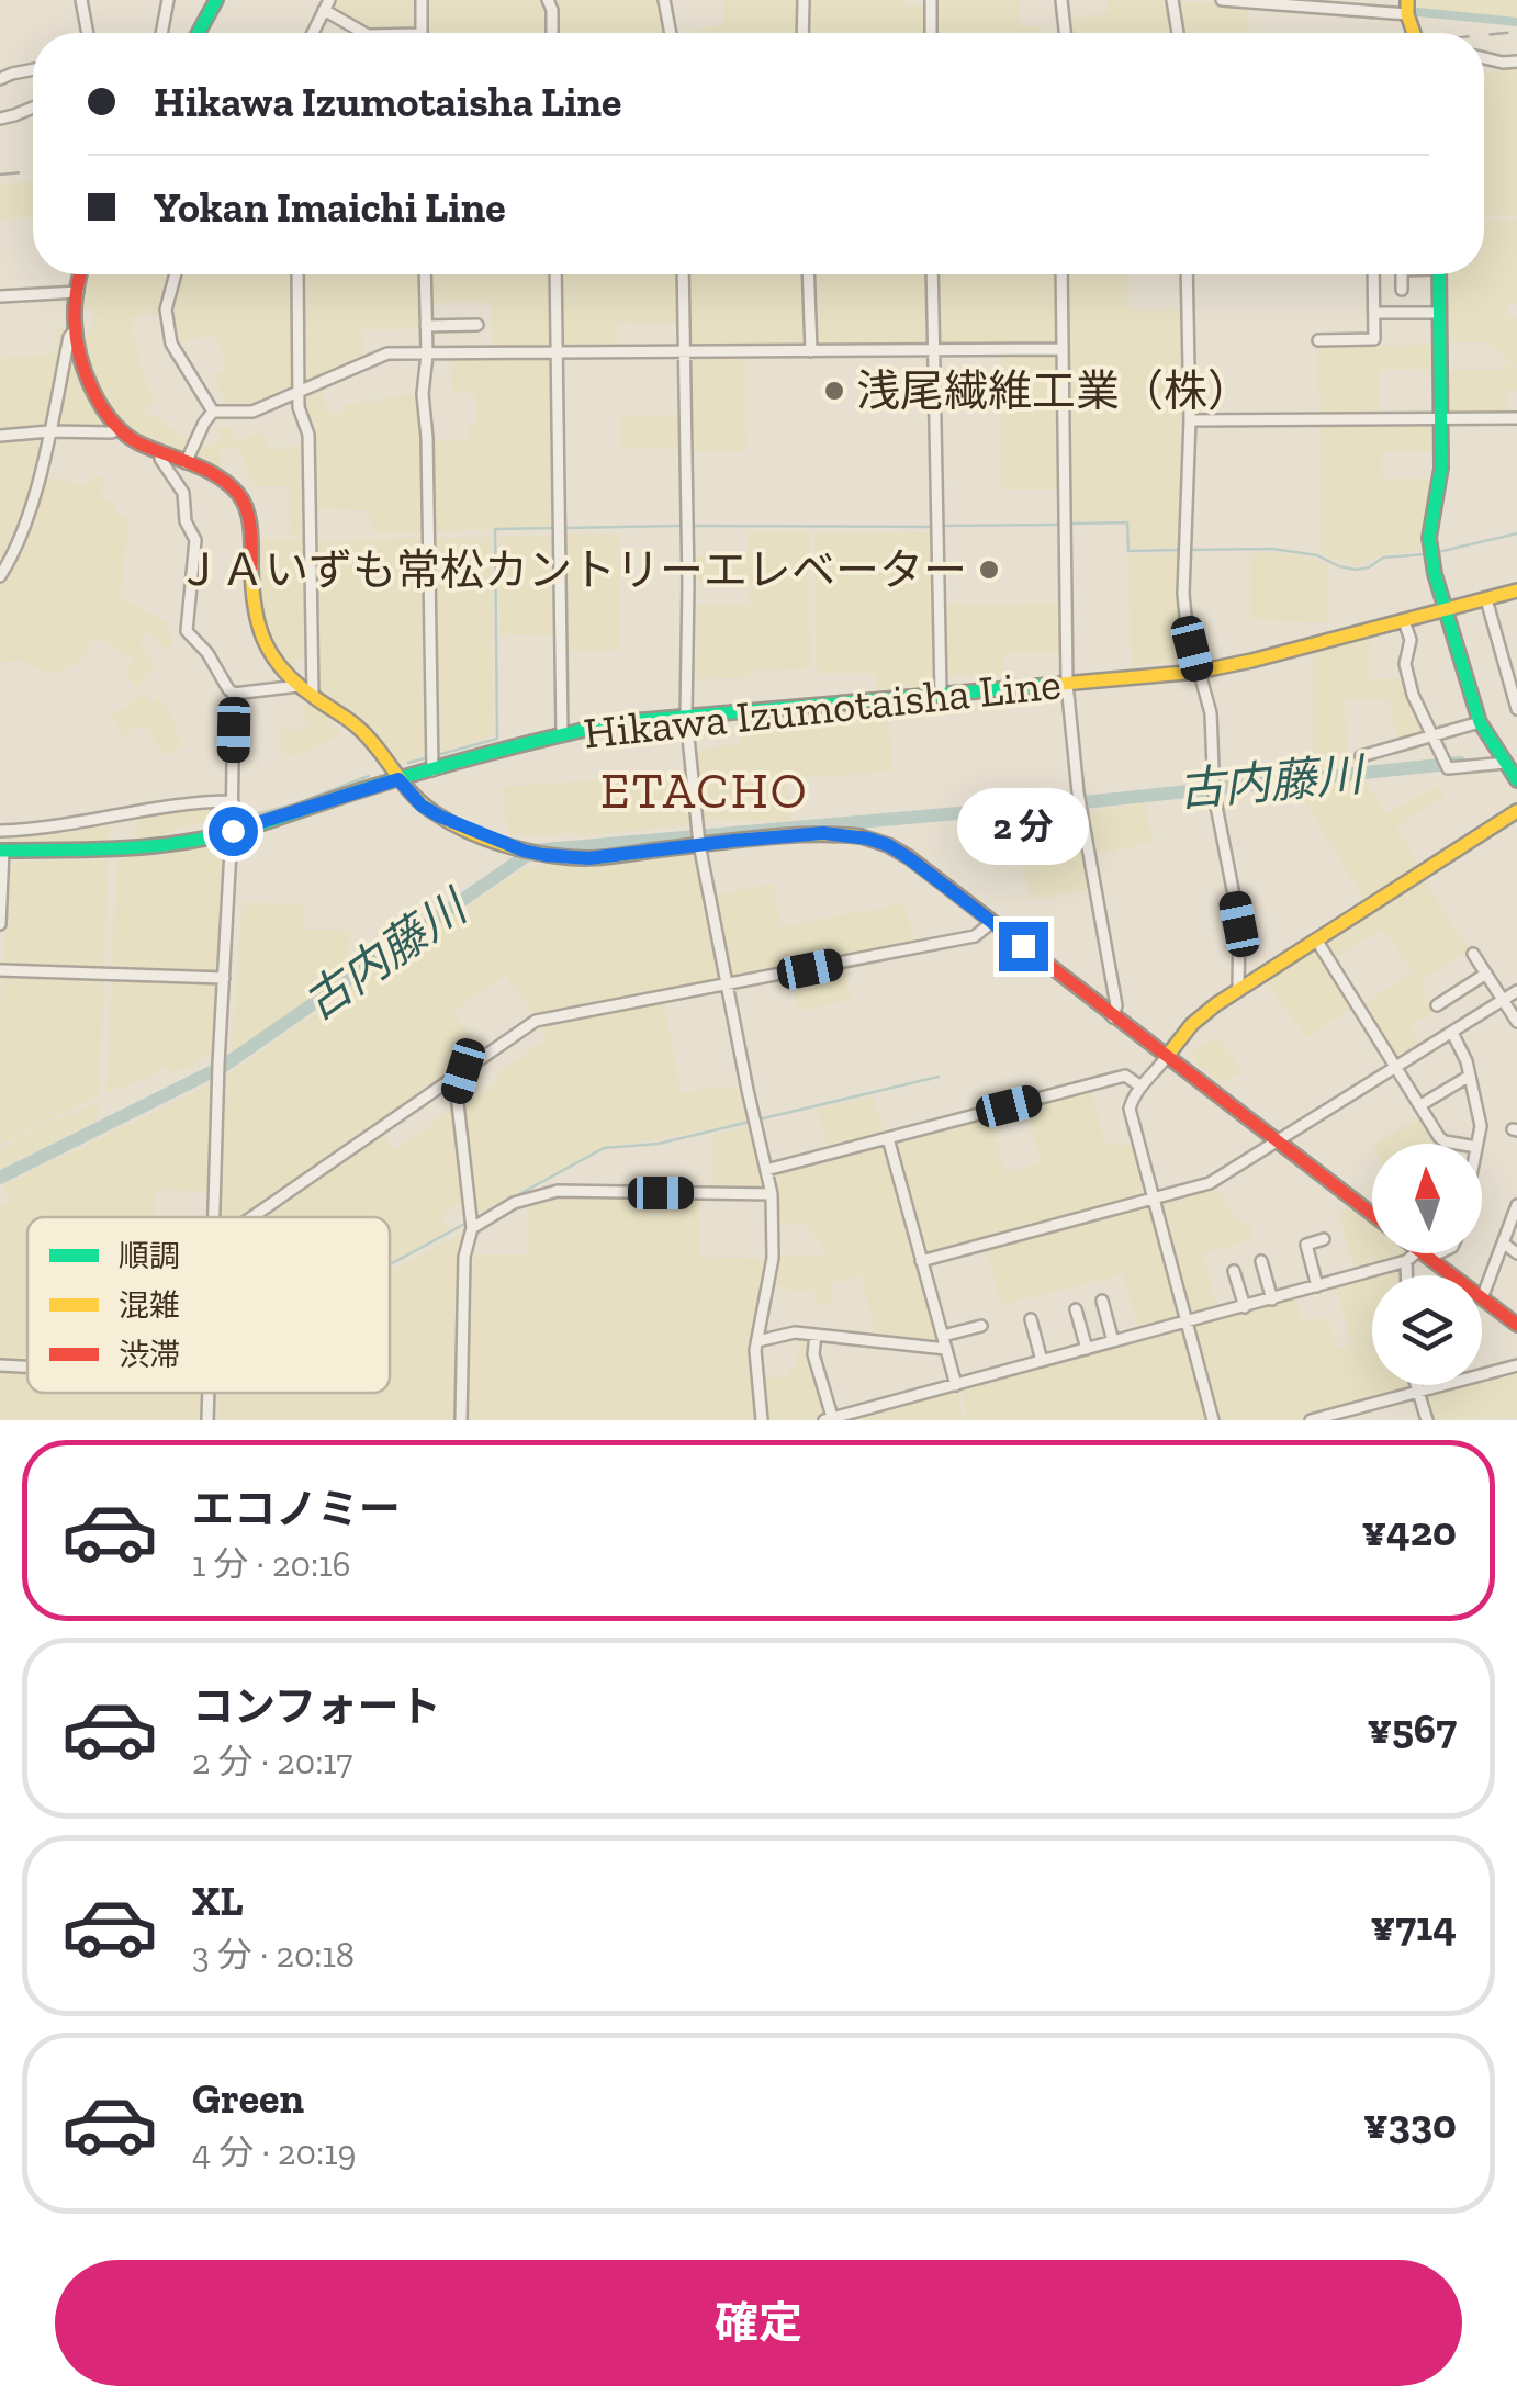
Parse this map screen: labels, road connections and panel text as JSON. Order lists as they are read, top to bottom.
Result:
{
  "streets": {
    "main road": ["Hikawa Izumotaisha Line"]
  },
  "districts": ["ETACHO"],
  "water": ["古内藤川"],
  "places": ["浅尾繊維工業（株）", "ＪＡいずも常松カントリーエレベーター"],
  "legend": ["順調", "混雑", "渋滞"],
  "north": "top",
  "page": {
    "banner": ["Hikawa Izumotaisha Line", "Yokan Imaichi Line"],
    "bubble": "2 分",
    "list": [
      {
        "name": "エコノミー",
        "note": "1 分 · 20:16",
        "value": "¥420"
      },
      {
        "name": "コンフォート",
        "note": "2 分 · 20:17",
        "value": "¥567"
      },
      {
        "name": "XL",
        "note": "3 分 · 20:18",
        "value": "¥714"
      },
      {
        "name": "Green",
        "note": "4 分 · 20:19",
        "value": "¥330"
      }
    ],
    "buttons": "確定"
  }
}
